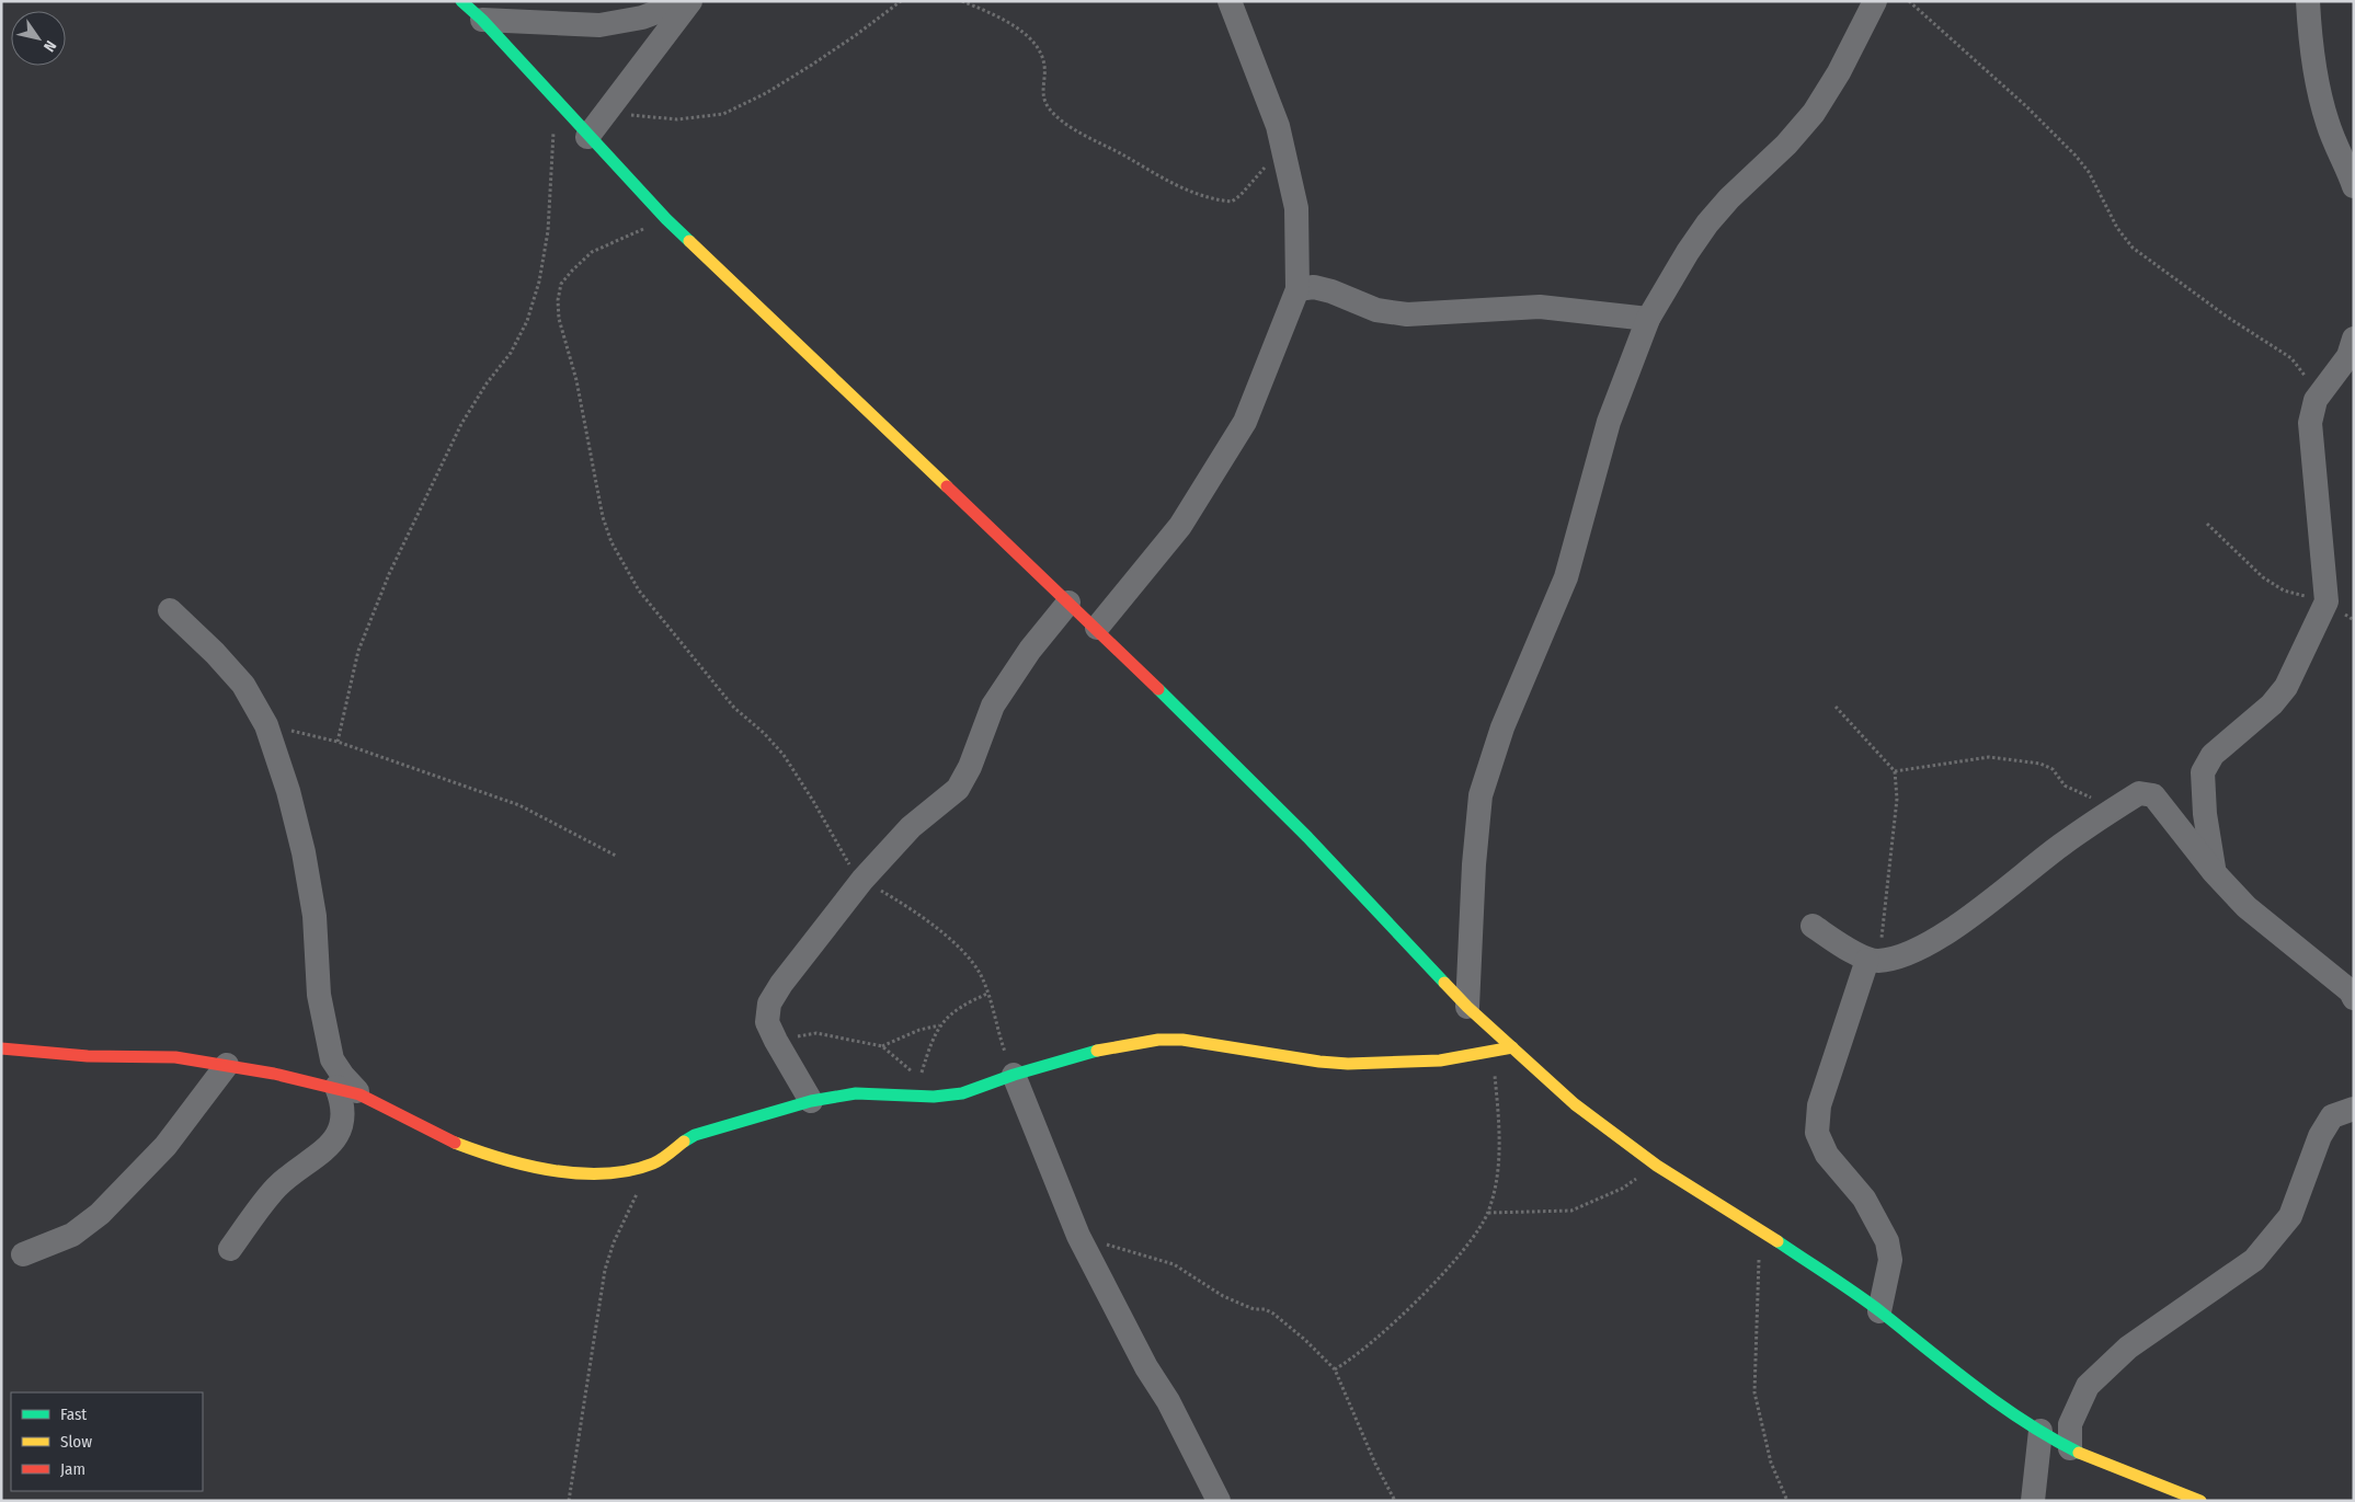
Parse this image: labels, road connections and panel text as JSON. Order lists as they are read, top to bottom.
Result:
{
  "legend": ["Fast", "Slow", "Jam"],
  "north": "bottom right"
}
